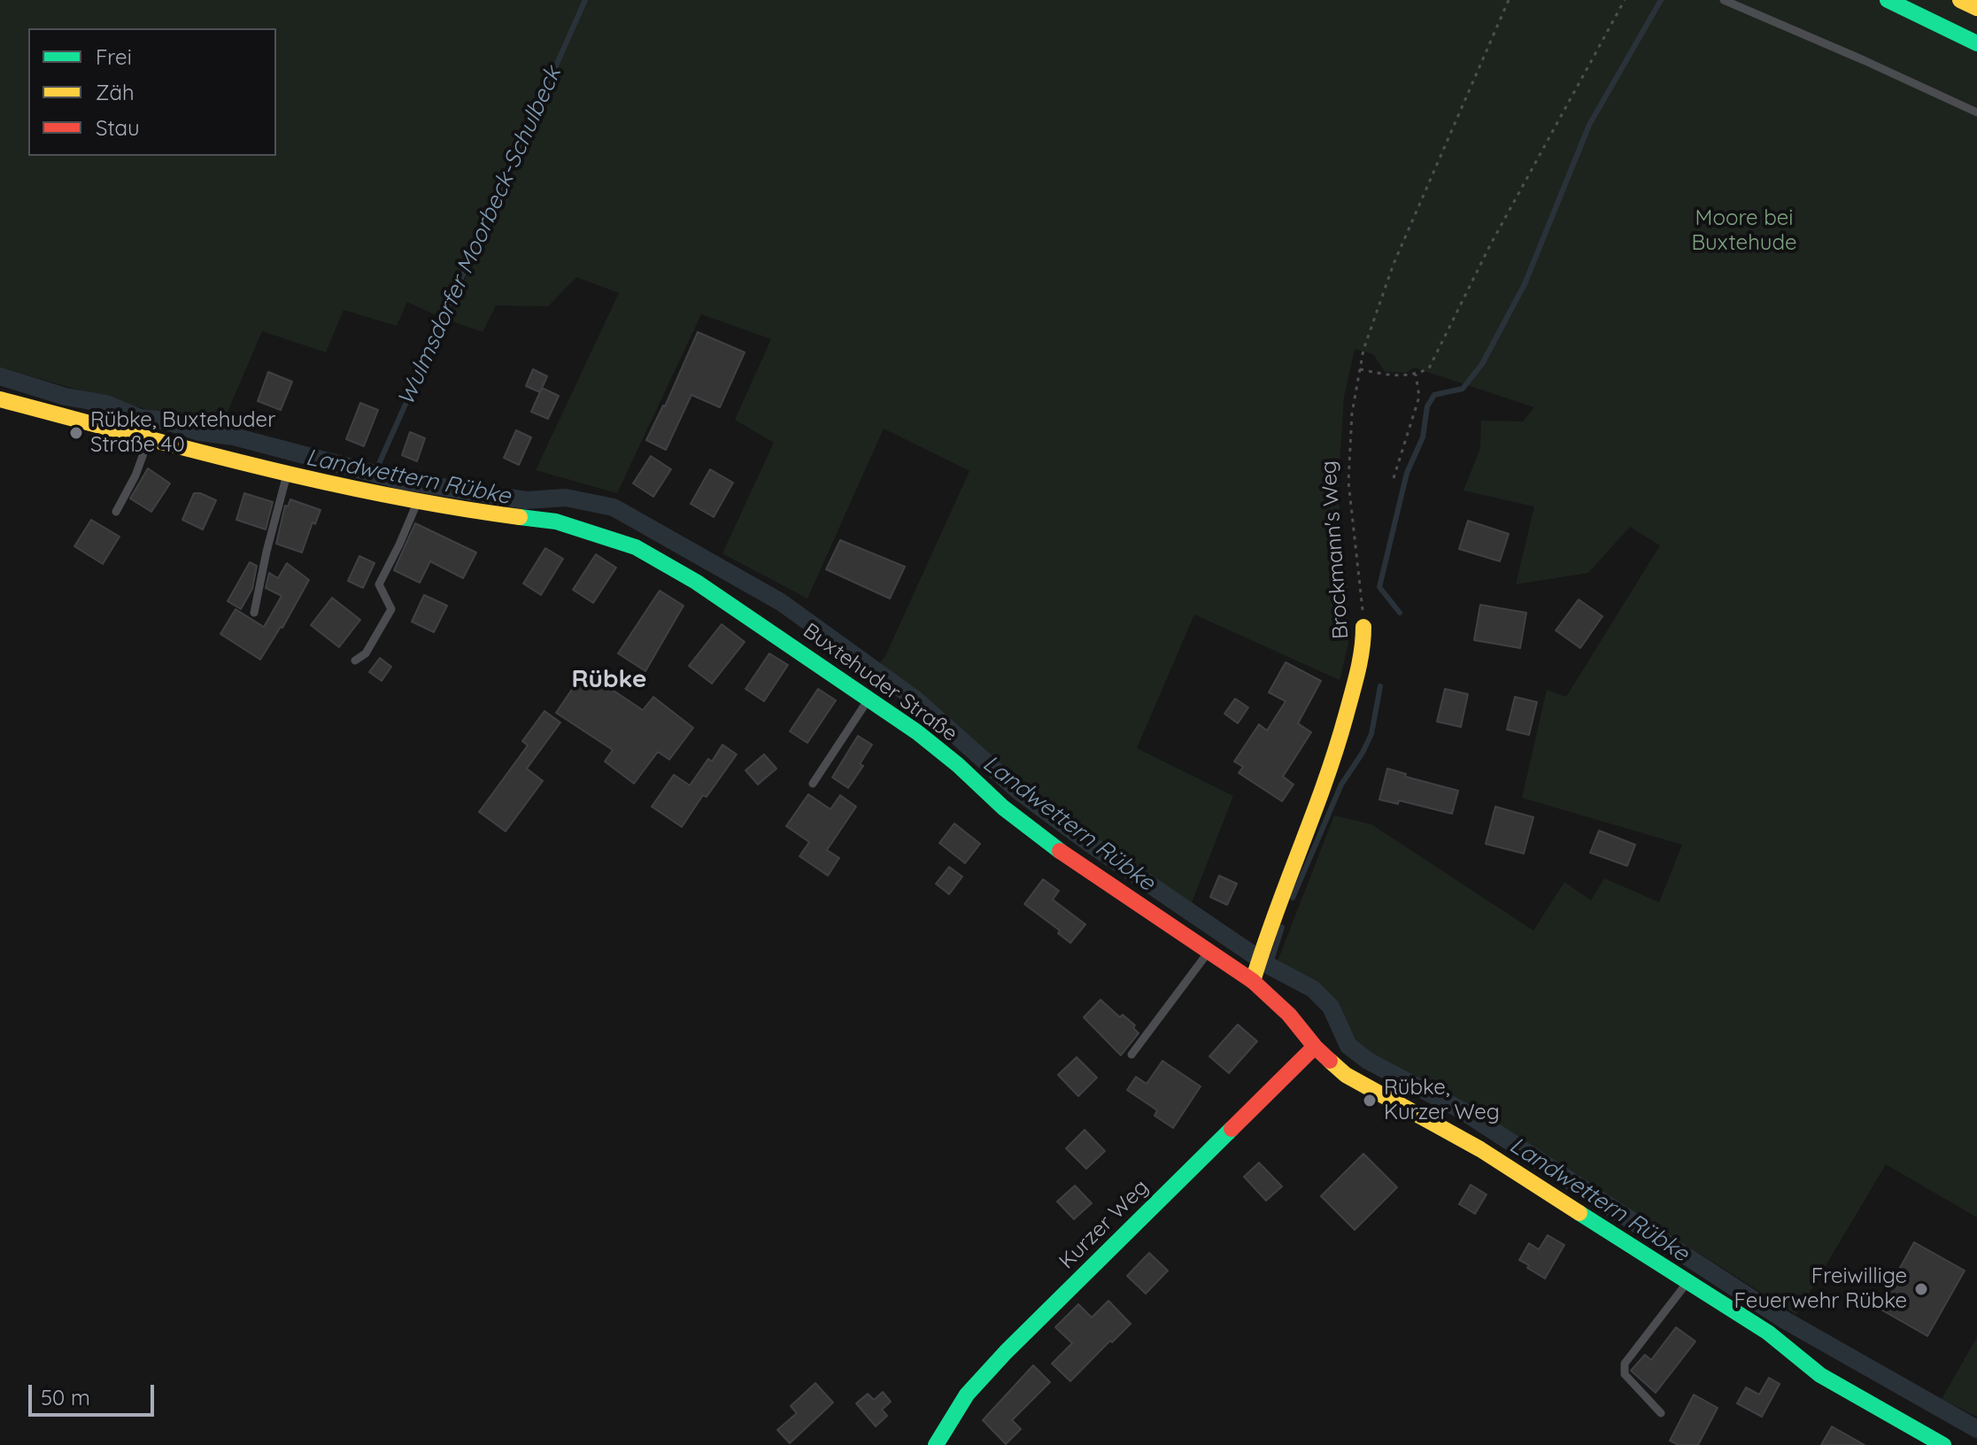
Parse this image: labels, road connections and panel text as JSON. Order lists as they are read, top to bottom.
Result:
{
  "streets": {
    "main road": ["Brockmann's Weg", "Buxtehuder Straße", "Kurzer Weg"]
  },
  "crossings": [
    ["Brockmann's Weg", "Buxtehuder Straße"],
    ["Buxtehuder Straße", "Kurzer Weg"]
  ],
  "districts": ["Rübke"],
  "water": ["Wulmsdorfer Moorbeck-Schulbeck", "Landwettern Rübke"],
  "parks": ["Moore bei Buxtehude"],
  "places": ["Rübke, Buxtehuder Straße 40", "Rübke, Kurzer Weg", "Freiwillige Feuerwehr Rübke"],
  "legend": ["Frei", "Zäh", "Stau"],
  "scale_bar": "50 m"
}
